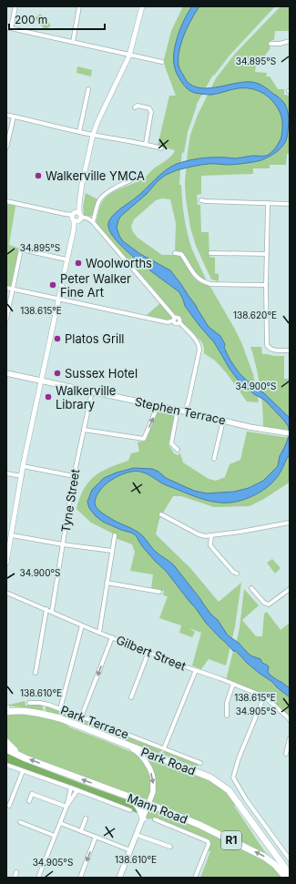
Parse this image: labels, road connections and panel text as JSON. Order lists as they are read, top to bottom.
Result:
{
  "streets": {
    "highway": ["Park Road", "Mann Road", "R1"],
    "main road": ["Stephen Terrace"],
    "street": ["Tyne Street", "Gilbert Street", "Park Terrace"]
  },
  "crossings": [
    ["Stephen Terrace", "Tyne Street"],
    ["Tyne Street", "Gilbert Street"],
    ["Mann Road", "R1"]
  ],
  "one_way": ["Mann Road"],
  "places": [
    "Walkerville YMCA",
    "Woolworths",
    "Peter Walker Fine Art",
    "Platos Grill",
    "Sussex Hotel",
    "Walkerville Library"
  ],
  "scale_bar": "200 m",
  "coordinates": [
    "34.895°S",
    "138.615°E",
    "138.620°E",
    "34.900°S",
    "138.610°E",
    "34.905°S"
  ]
}
